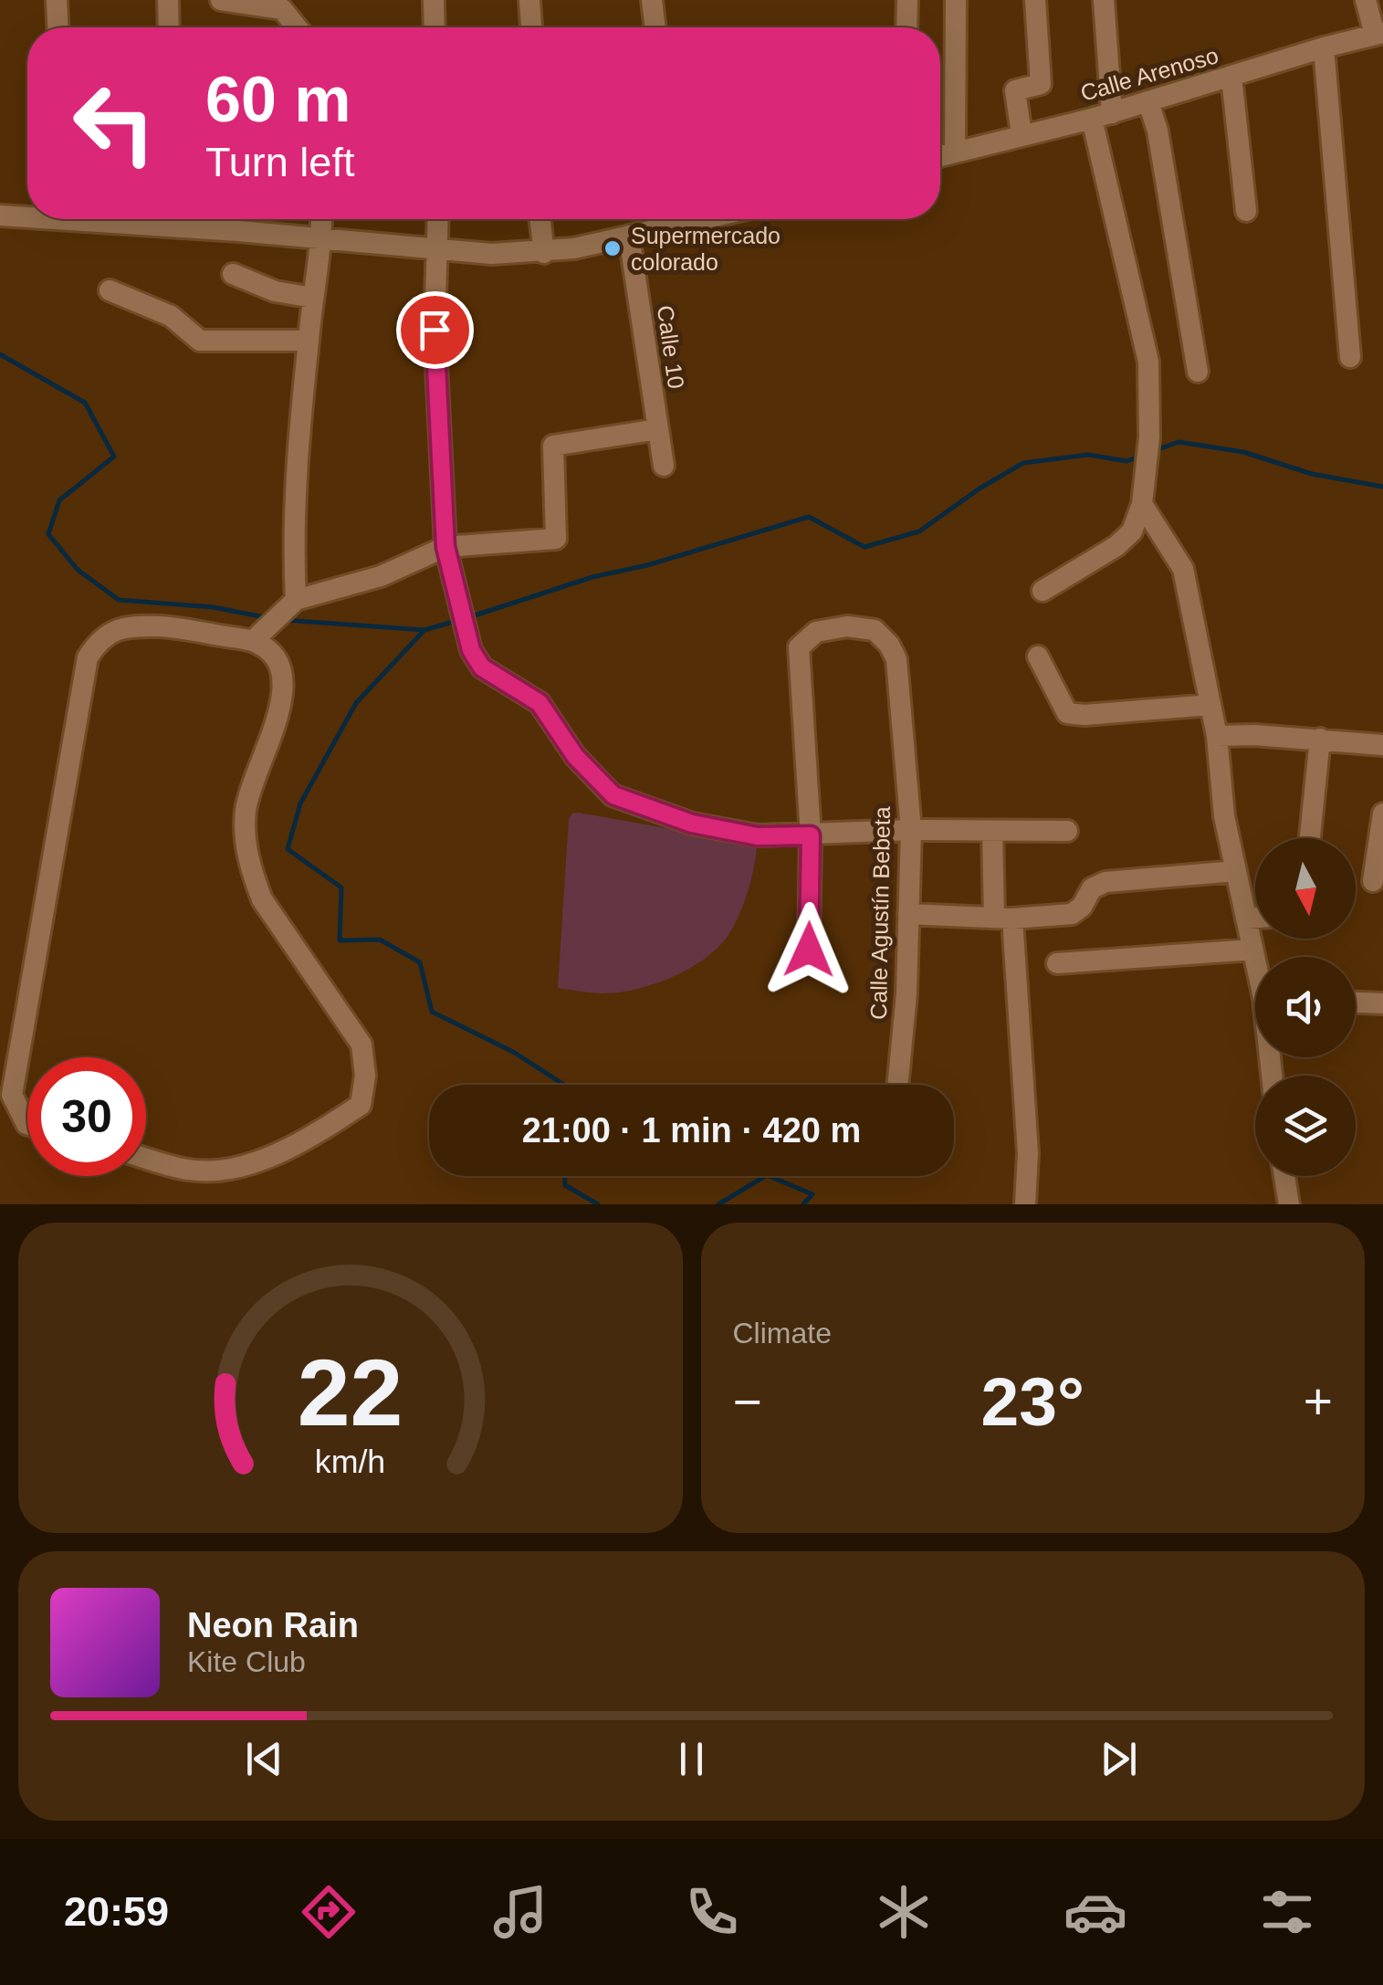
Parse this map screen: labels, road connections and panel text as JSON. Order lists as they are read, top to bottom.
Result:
{
  "streets": {
    "street": ["Calle Arenoso", "Calle 10", "Calle Agustín Bebeta"]
  },
  "places": ["Supermercado colorado"],
  "north": "bottom",
  "page": {
    "turn": ["60 m", "Turn left"],
    "limit": "30",
    "trip": "21:00 · 1 min · 420 m",
    "tile": "Climate",
    "heat": ["−", "23°", "+"],
    "song": ["Neon Rain", "Kite Club"],
    "tabs": "20:59",
    "gauge": ["22", "km/h"]
  }
}
